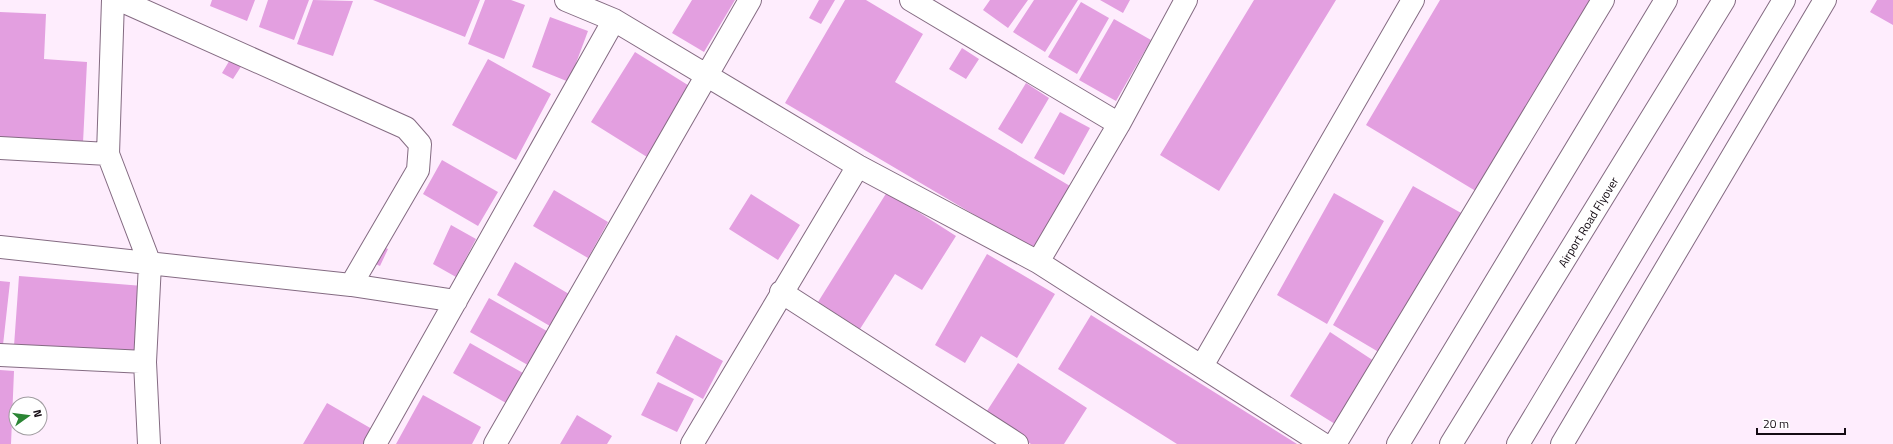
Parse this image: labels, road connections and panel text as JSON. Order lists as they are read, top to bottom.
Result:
{
  "streets": {
    "street": ["Airport Road Flyover"]
  },
  "scale_bar": "20 m",
  "north": "right"
}
